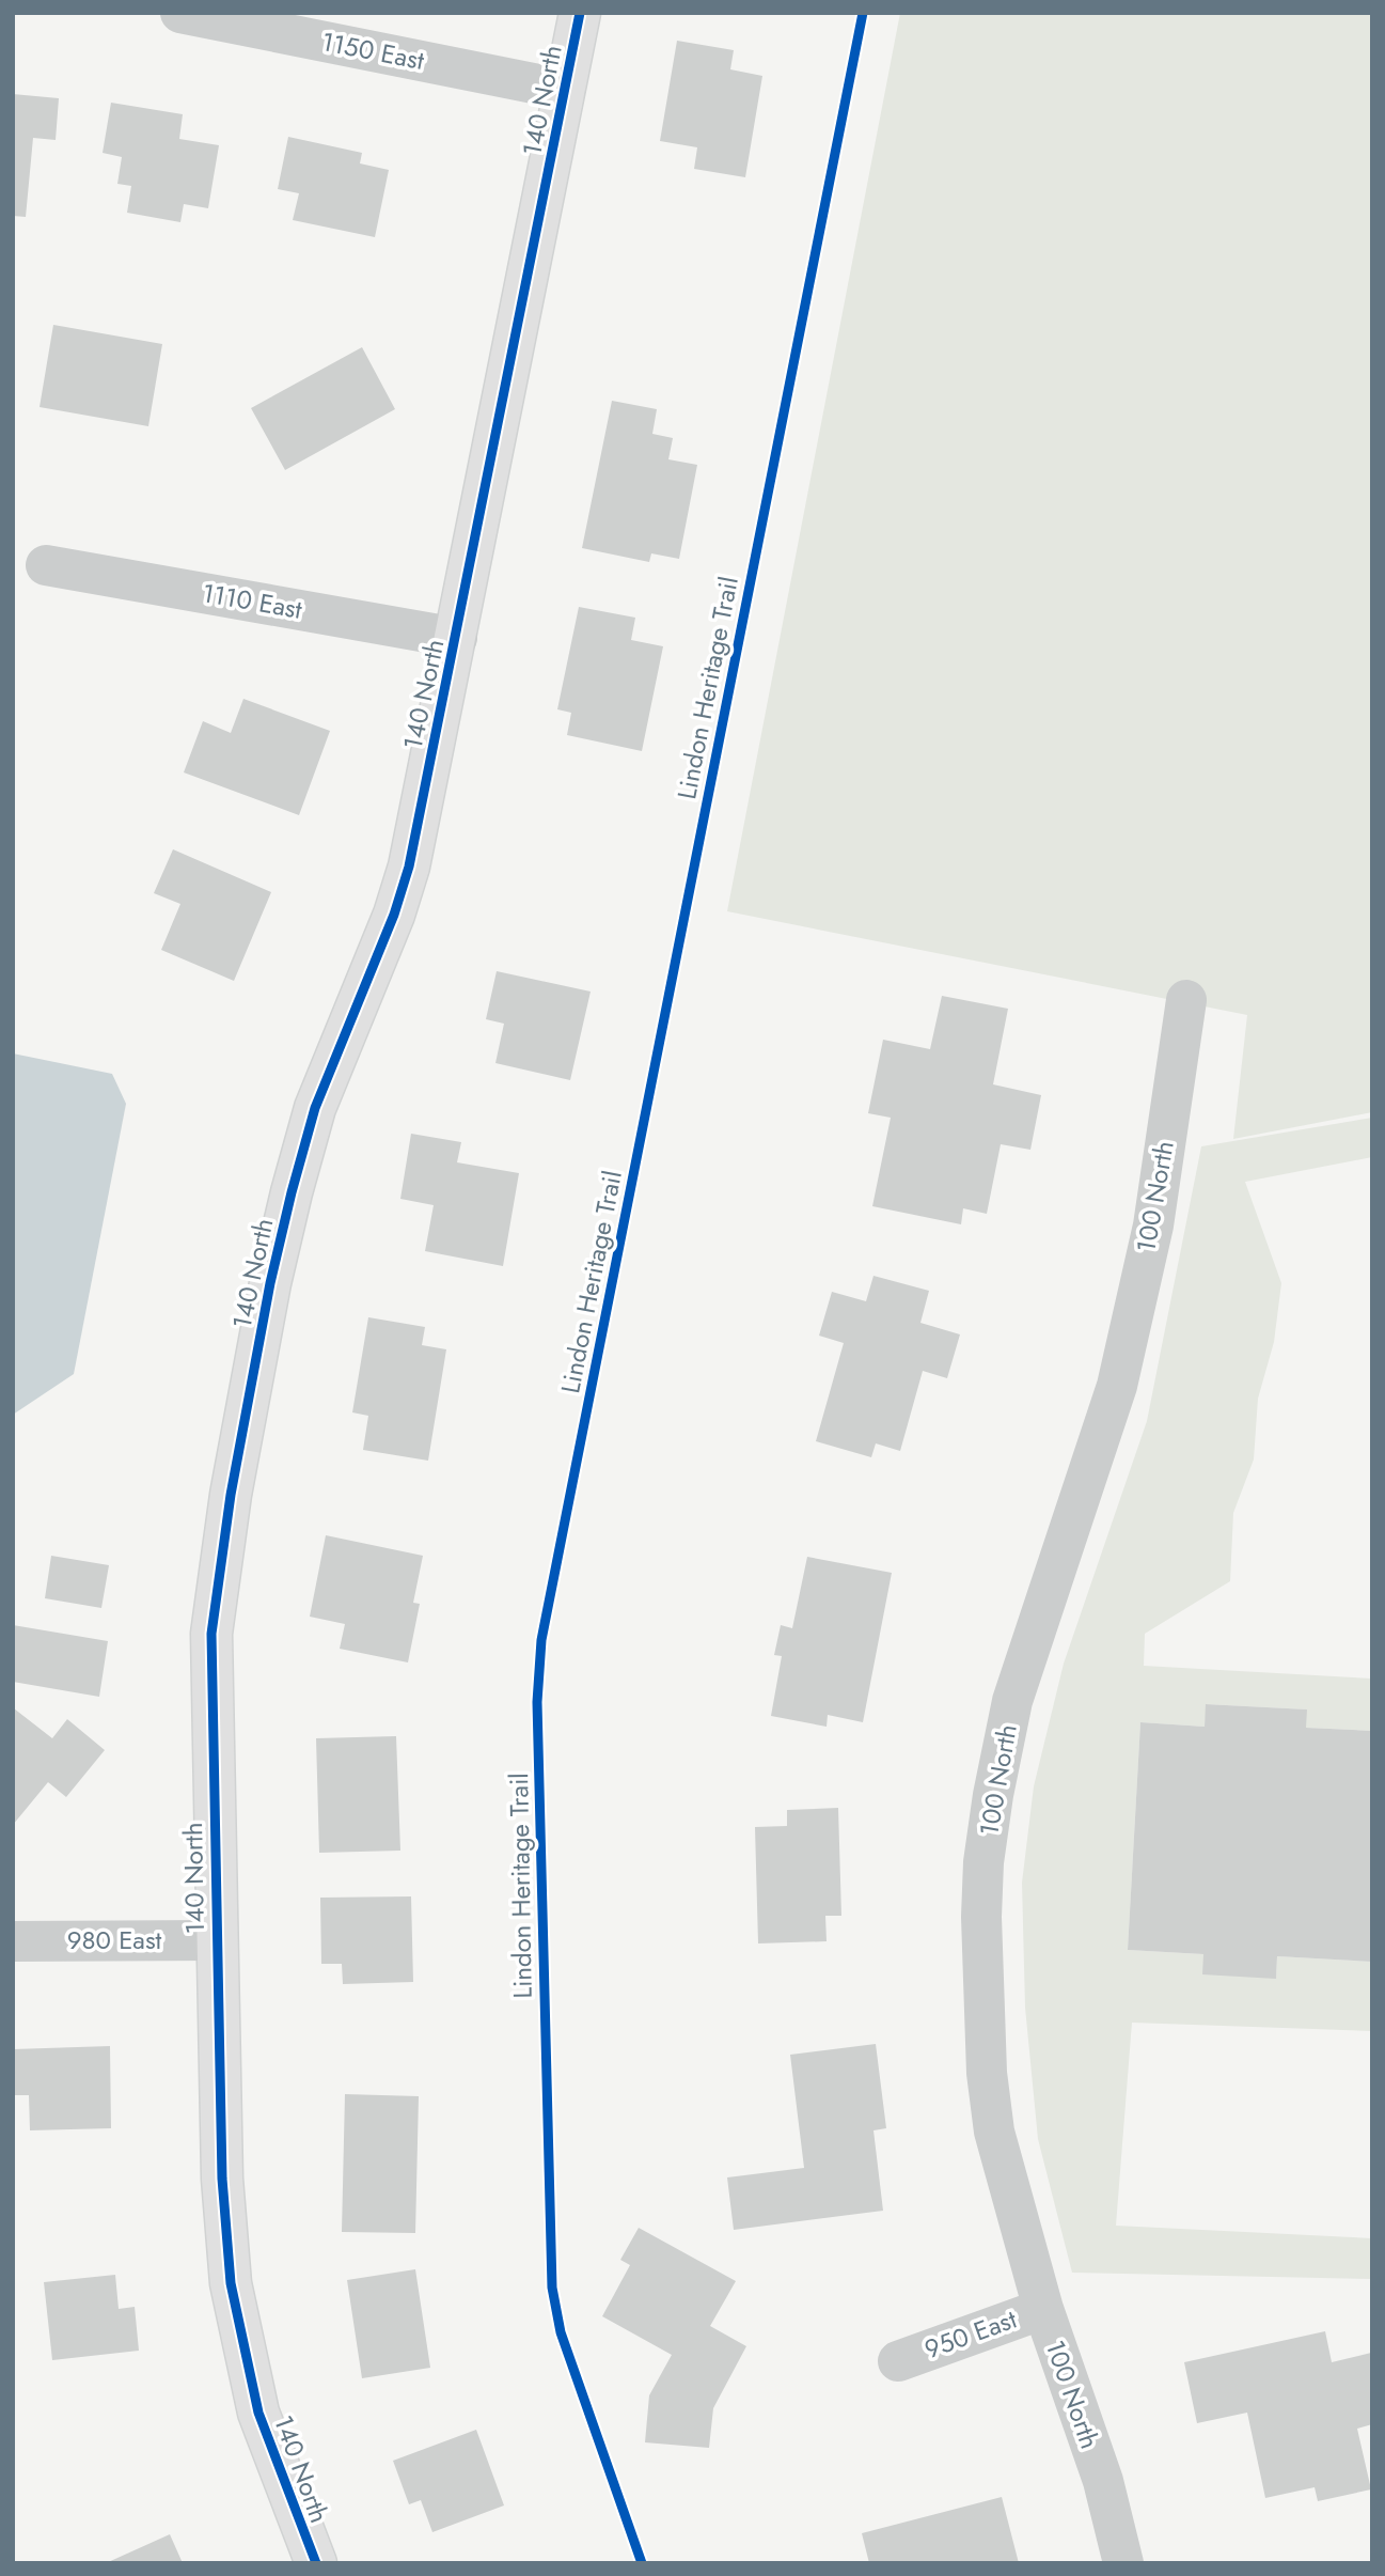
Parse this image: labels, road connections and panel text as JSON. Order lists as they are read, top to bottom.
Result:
{
  "streets": {
    "street": [
      "1150 East",
      "140 North",
      "1110 East",
      "100 North",
      "980 East",
      "950 East"
    ],
    "cycle path": ["Lindon Heritage Trail"]
  },
  "crossings": [
    ["1150 East", "140 North"],
    ["140 North", "1110 East"],
    ["140 North", "980 East"],
    ["100 North", "950 East"]
  ]
}
